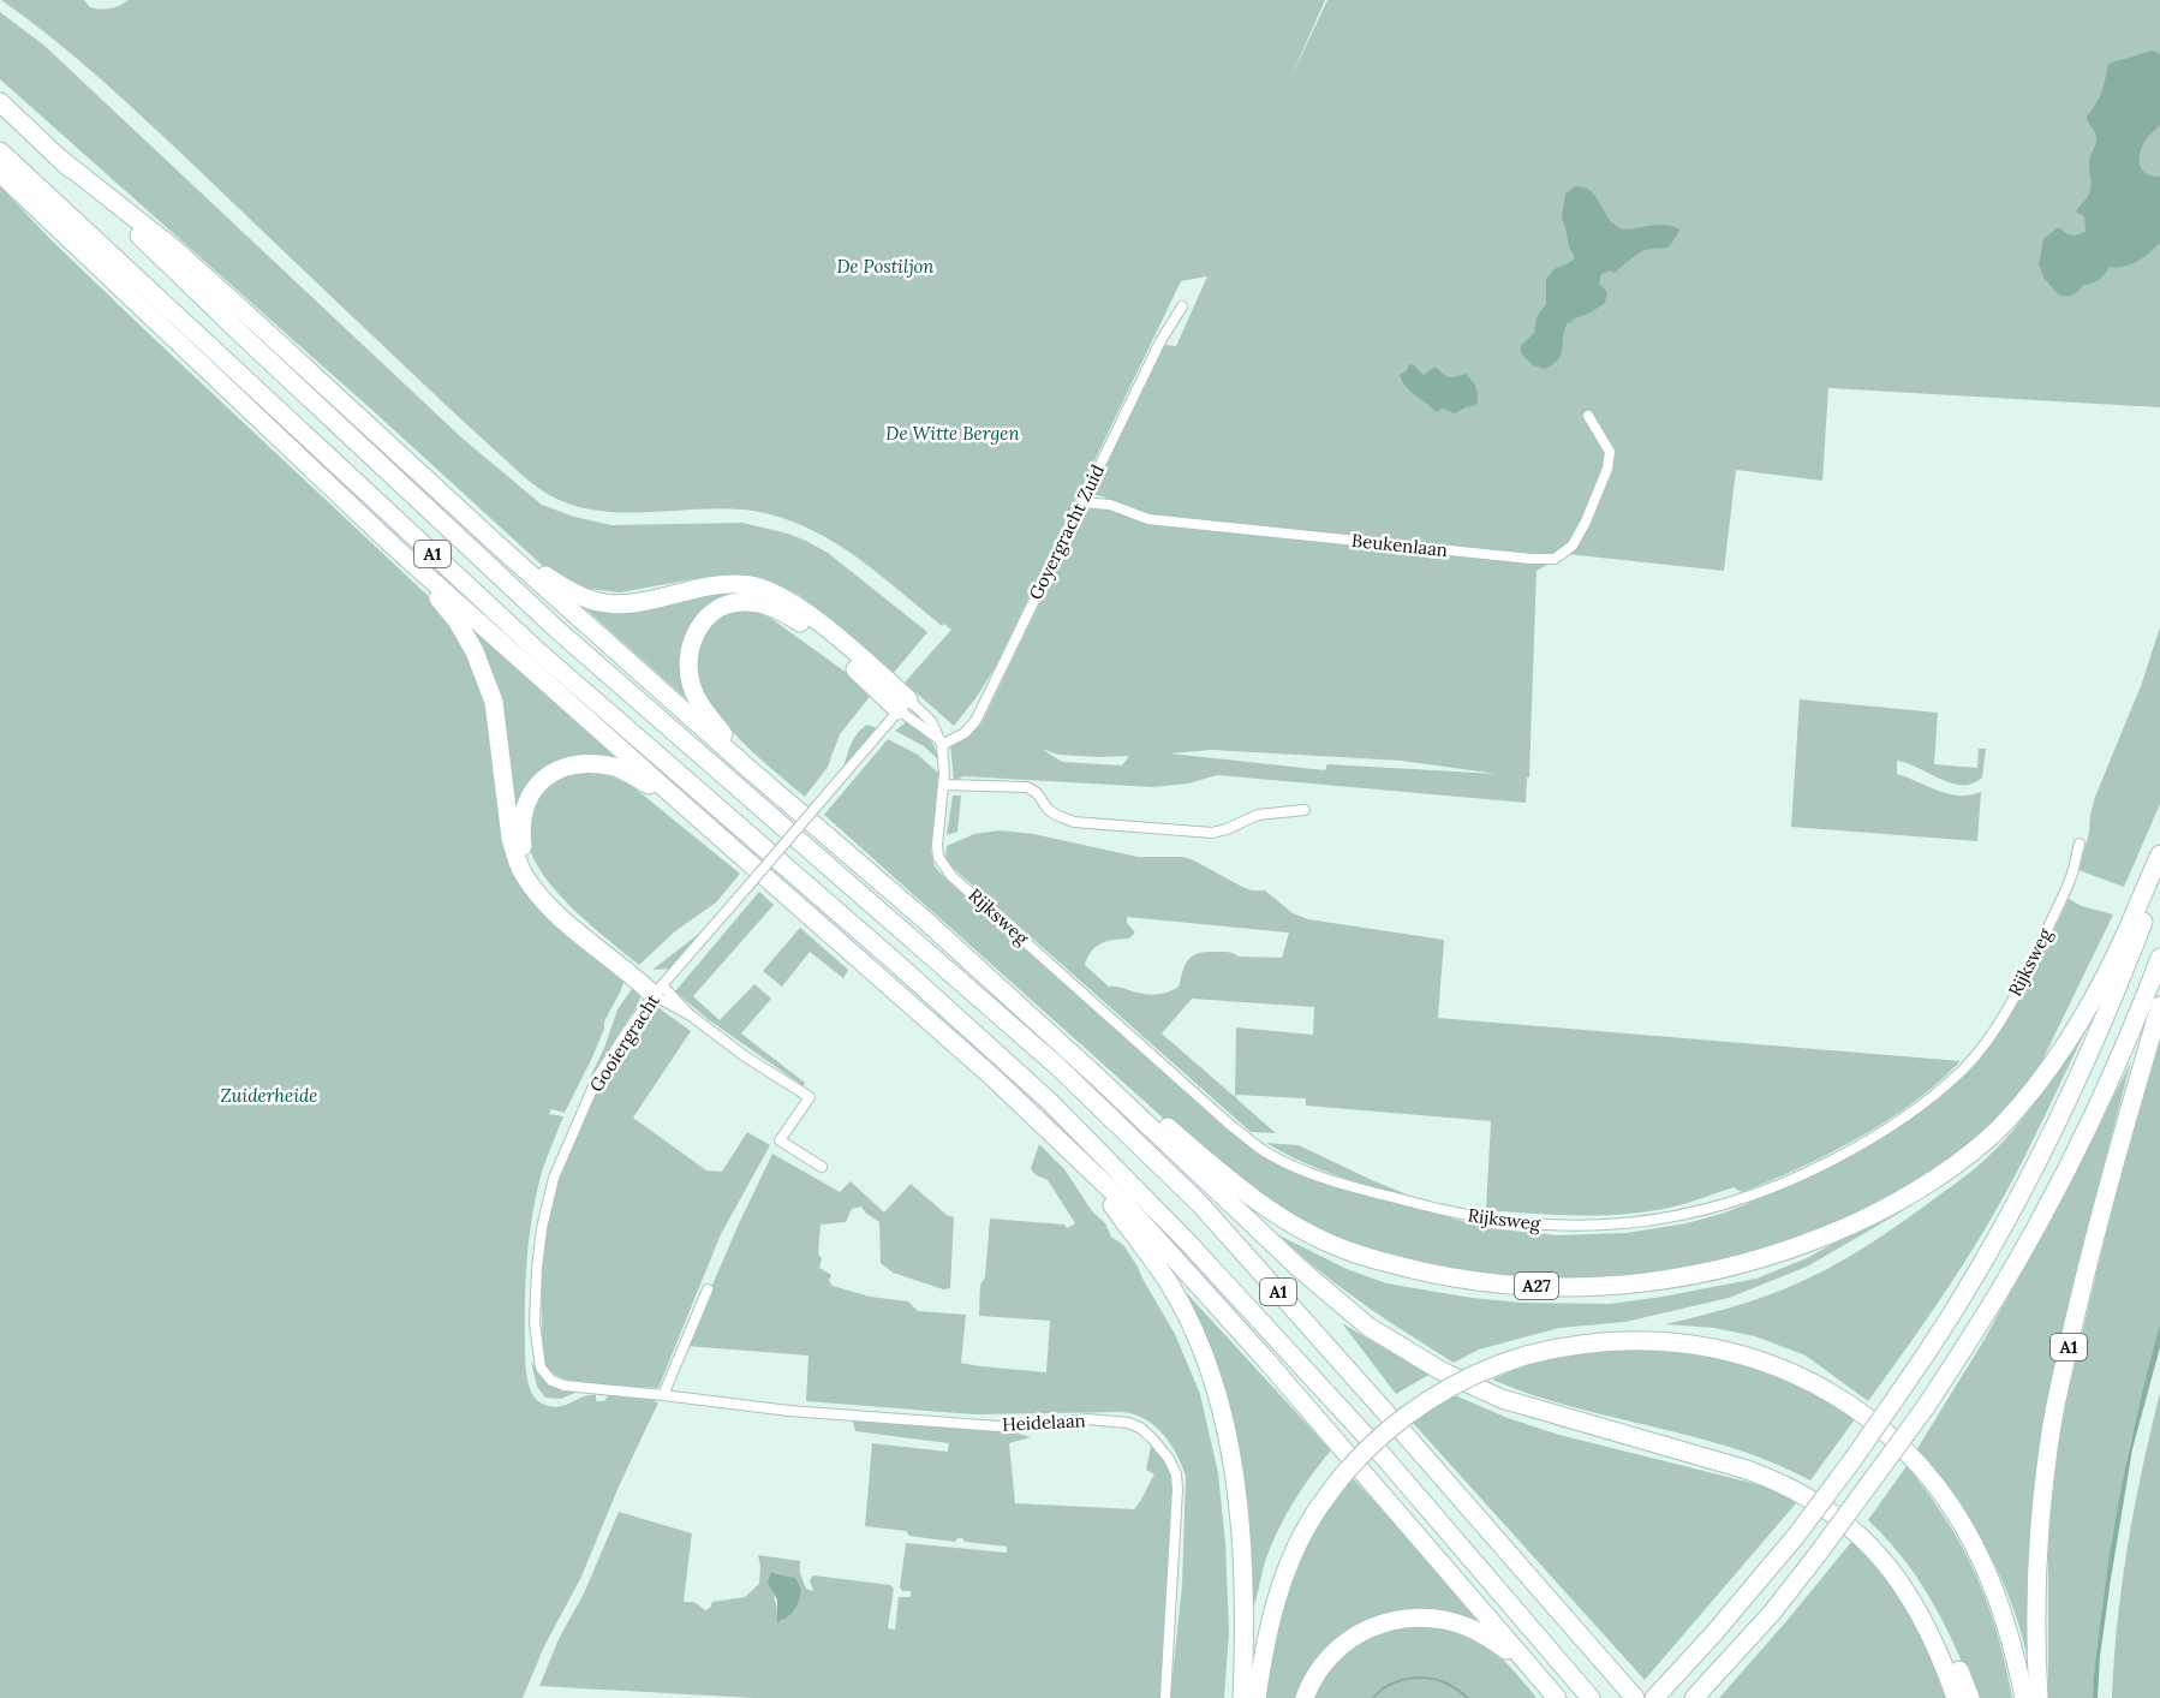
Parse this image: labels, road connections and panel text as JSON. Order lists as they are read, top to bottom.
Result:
{
  "streets": {
    "highway": ["A1", "A27"],
    "street": [
      "Goyergracht Zuid",
      "Beukenlaan",
      "Rijksweg",
      "Gooiergracht",
      "Heidelaan"
    ]
  },
  "crossings": [
    ["Goyergracht Zuid", "Beukenlaan"],
    ["A1", "Gooiergracht"],
    ["A1", "A27"],
    ["Gooiergracht", "Heidelaan"]
  ],
  "parks": ["De Postiljon", "De Witte Bergen", "Zuiderheide"]
}
